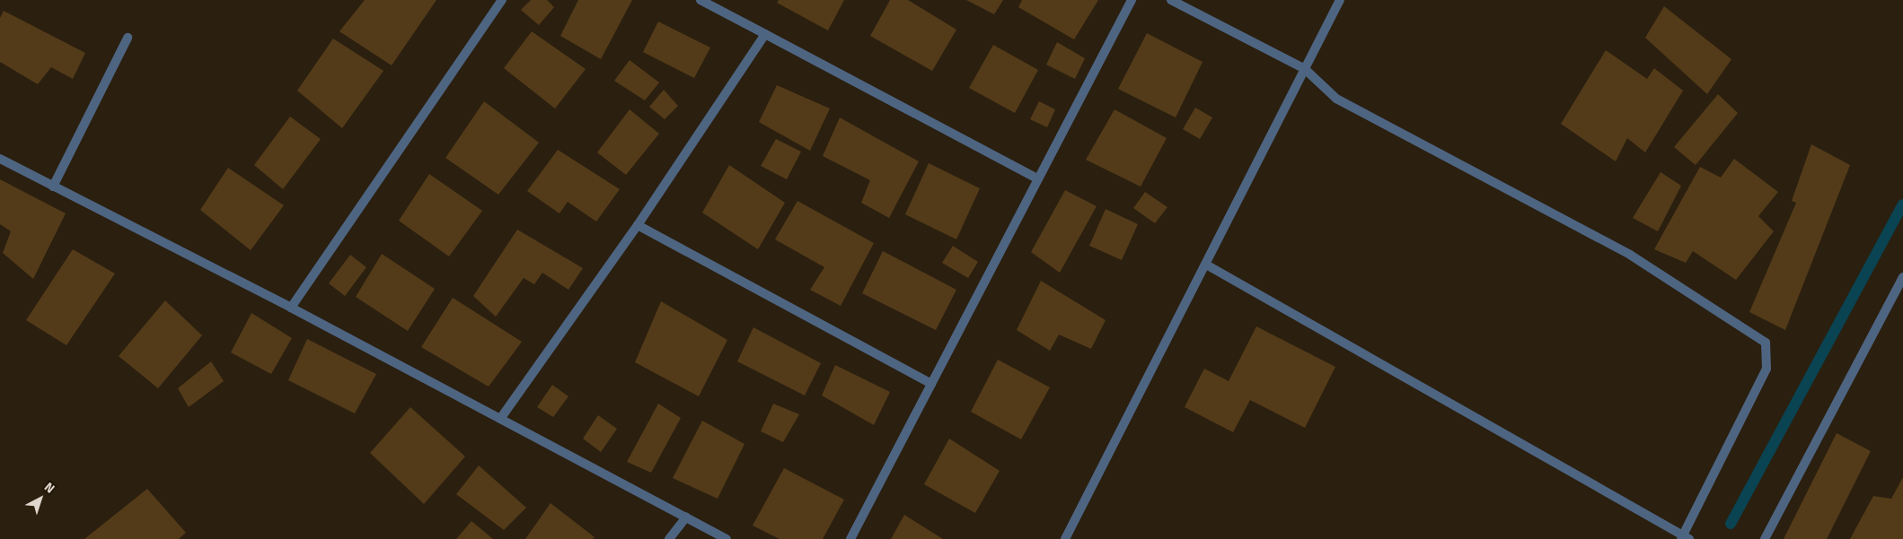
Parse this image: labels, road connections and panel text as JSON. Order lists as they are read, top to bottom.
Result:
{
  "north": "top right"
}
